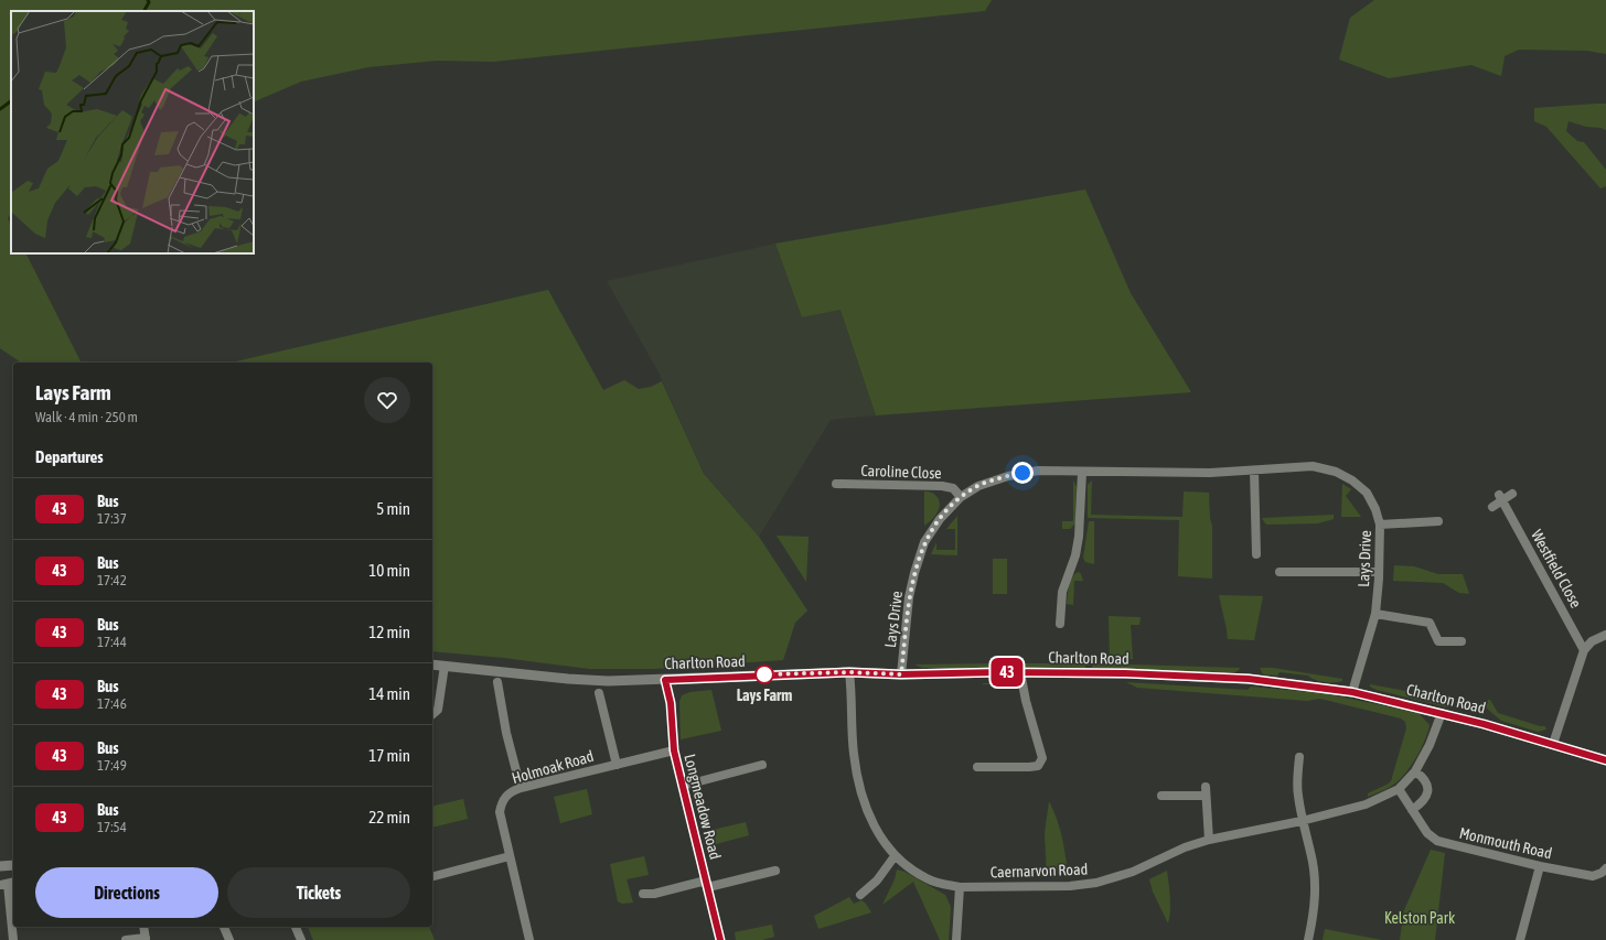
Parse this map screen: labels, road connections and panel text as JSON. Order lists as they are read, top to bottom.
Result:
{
  "streets": {
    "street": [
      "Caroline Close",
      "Lays Drive",
      "Westfield Close",
      "Charlton Road",
      "Holmoak Road",
      "Longmeadow Road",
      "Monmouth Road",
      "Caernarvon Road"
    ]
  },
  "crossings": [
    ["Caroline Close", "Lays Drive"],
    ["Lays Drive", "Charlton Road"],
    ["Charlton Road", "Longmeadow Road"],
    ["Charlton Road", "Caernarvon Road"],
    ["Holmoak Road", "Longmeadow Road"],
    ["Monmouth Road", "Caernarvon Road"]
  ],
  "parks": ["Kelston Park"],
  "places": ["Lays Farm"],
  "lines": ["bus line 43"],
  "page": {
    "on_map": "43",
    "heading": [
      ["Lays Farm", "Walk · 4 min · 250 m"],
      "Departures"
    ],
    "list": [
      {
        "mark": "43",
        "name": "Bus",
        "note": "17:37",
        "value": "5 min"
      },
      {
        "mark": "43",
        "name": "Bus",
        "note": "17:42",
        "value": "10 min"
      },
      {
        "mark": "43",
        "name": "Bus",
        "note": "17:44",
        "value": "12 min"
      },
      {
        "mark": "43",
        "name": "Bus",
        "note": "17:46",
        "value": "14 min"
      },
      {
        "mark": "43",
        "name": "Bus",
        "note": "17:49",
        "value": "17 min"
      },
      {
        "mark": "43",
        "name": "Bus",
        "note": "17:54",
        "value": "22 min"
      }
    ],
    "buttons": ["Directions", "Tickets"]
  }
}
